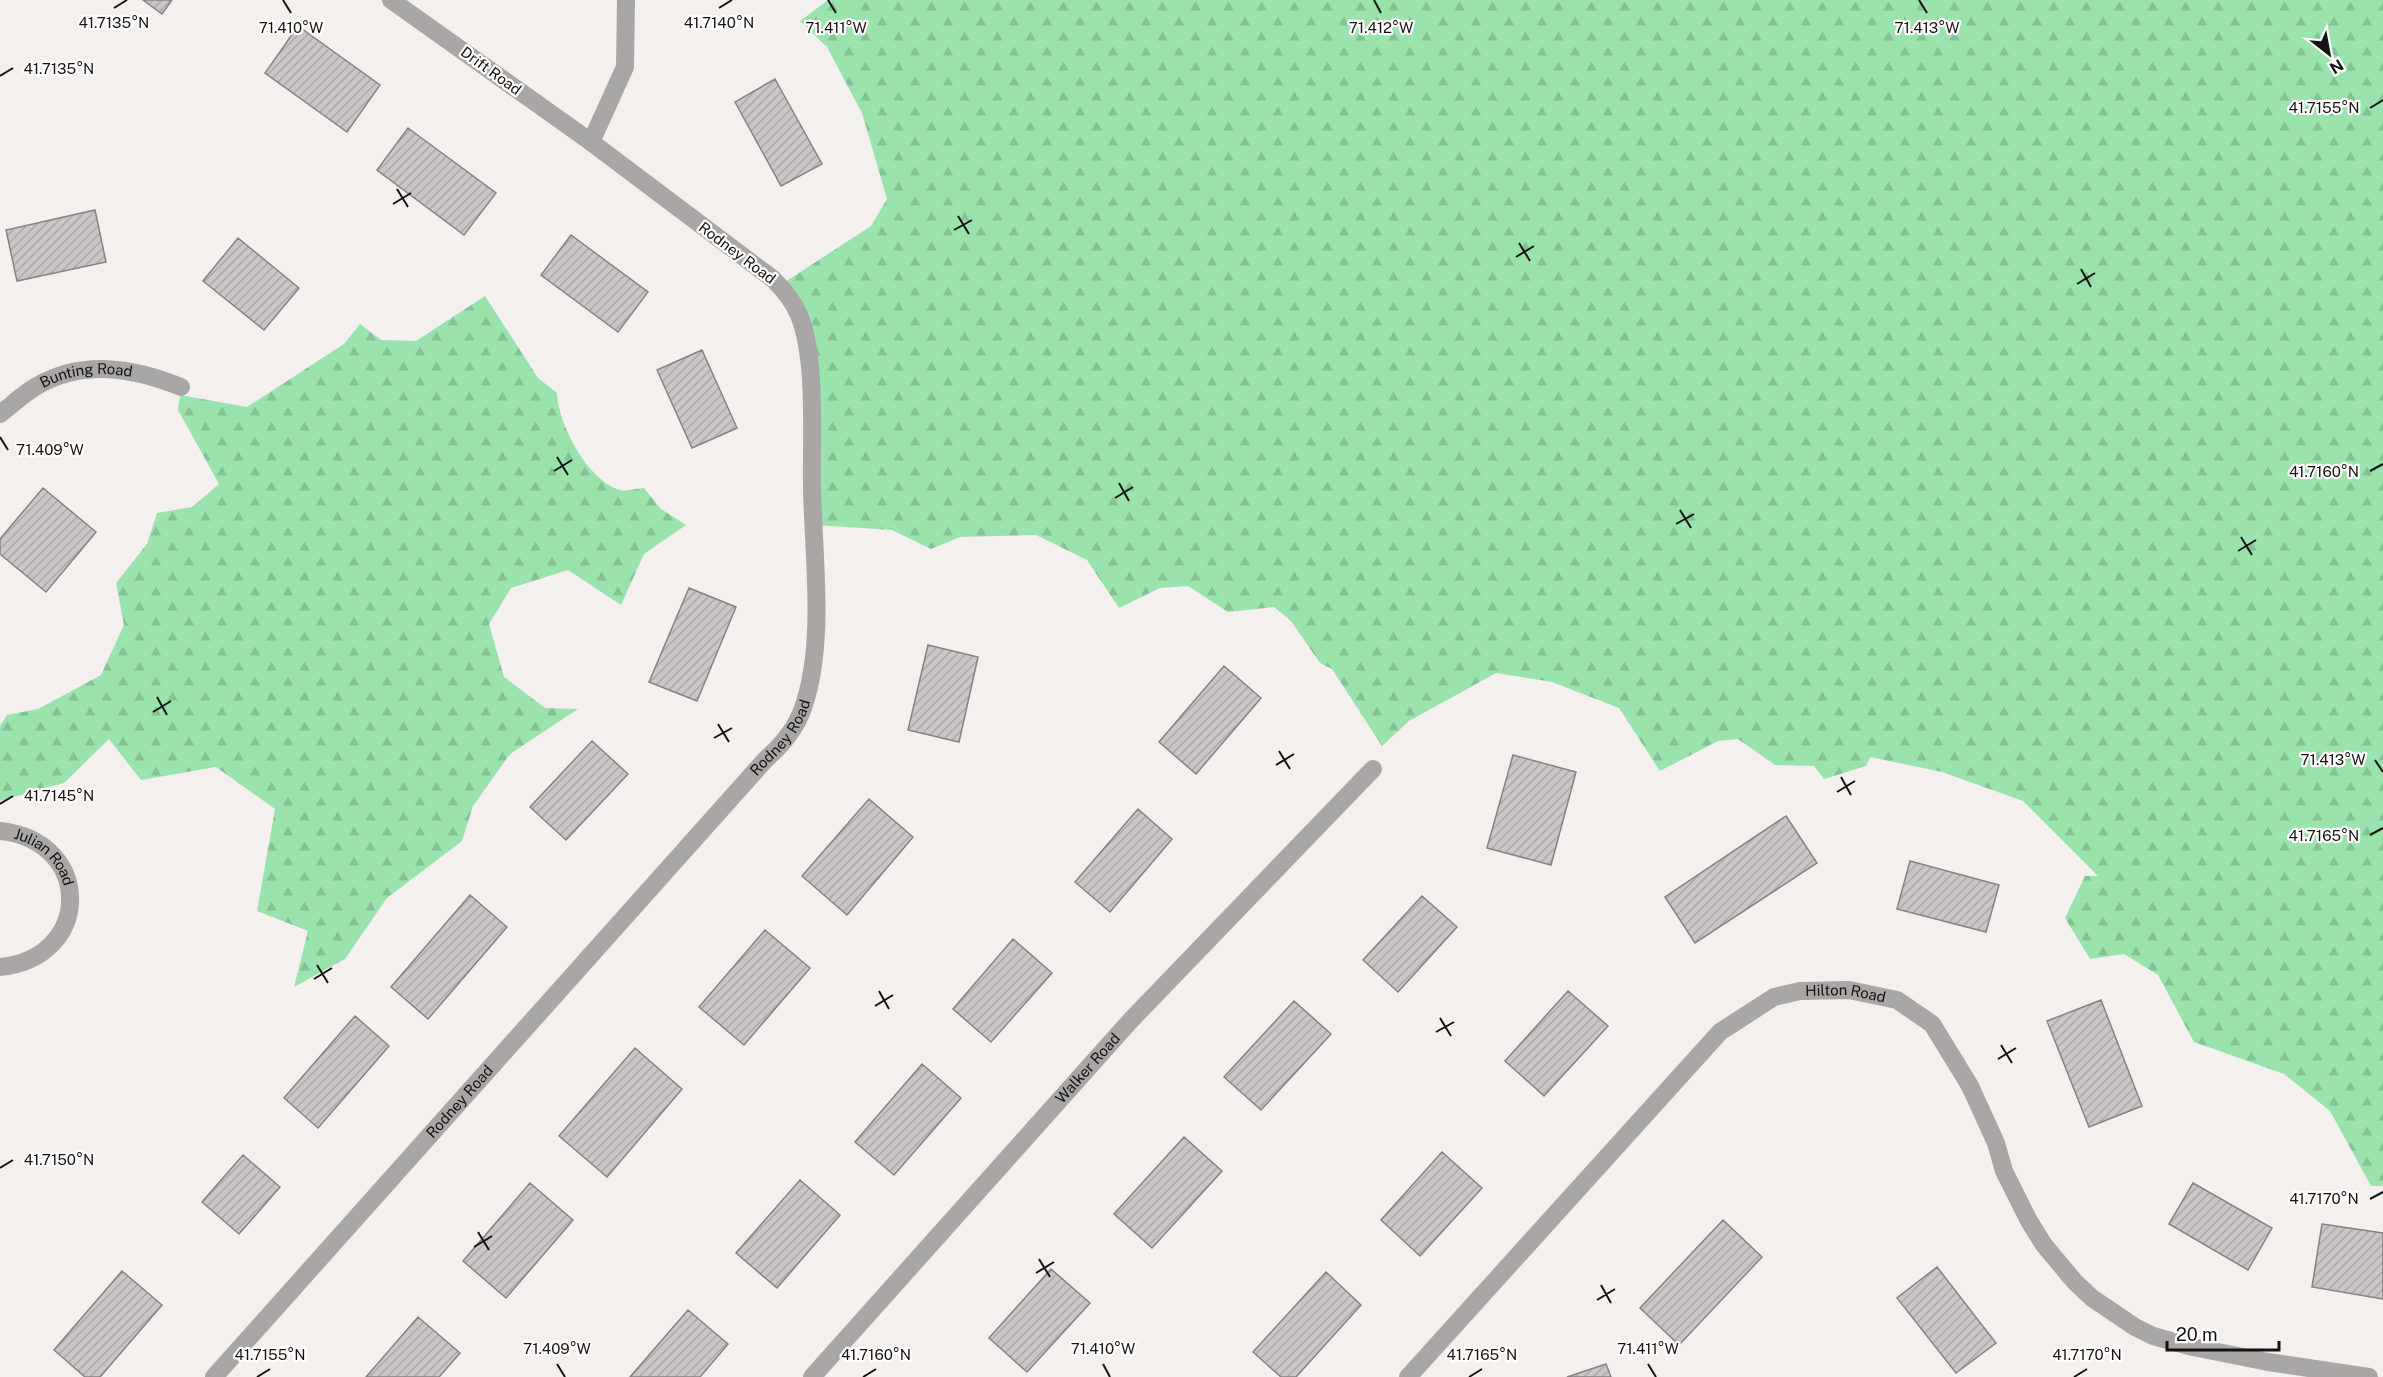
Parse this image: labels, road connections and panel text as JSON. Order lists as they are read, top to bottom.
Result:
{
  "streets": {
    "street": [
      "Drift Road",
      "Rodney Road",
      "Bunting Road",
      "Julian Road",
      "Hilton Road",
      "Walker Road"
    ]
  },
  "crossings": [
    ["Drift Road", "Rodney Road"]
  ],
  "scale_bar": "20 m",
  "north": "bottom right",
  "coordinates": [
    "41.7135°N",
    "41.7140°N",
    "71.410°W",
    "71.411°W",
    "71.412°W",
    "71.413°W",
    "41.7155°N",
    "71.409°W",
    "41.7160°N",
    "41.7145°N",
    "41.7165°N",
    "41.7150°N",
    "41.7170°N"
  ]
}
